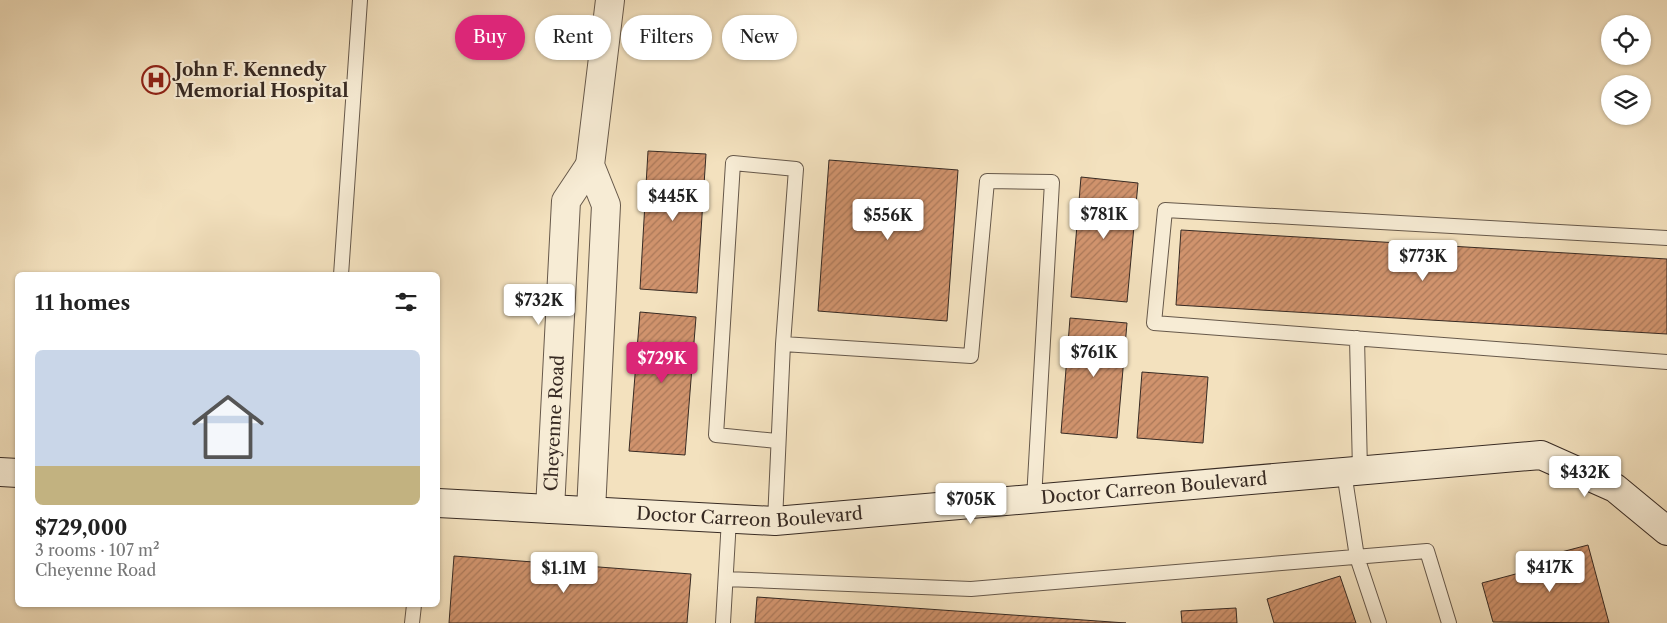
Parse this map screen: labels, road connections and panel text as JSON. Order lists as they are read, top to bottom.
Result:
{
  "streets": {
    "main road": ["Cheyenne Road", "Doctor Carreon Boulevard"]
  },
  "crossings": [
    ["Cheyenne Road", "Doctor Carreon Boulevard"]
  ],
  "places": {
    "hospital": ["John F. Kennedy Memorial Hospital"]
  },
  "page": {
    "chip": [
      "Buy",
      "Rent",
      "Filters",
      "New"
    ],
    "price": [
      "$445K",
      "$781K",
      "$556K",
      "$773K",
      "$732K",
      "$761K",
      "$729K",
      "$432K",
      "$705K",
      "$417K",
      "$1.1M"
    ],
    "heading": "11 homes",
    "list": [
      {
        "name": "$729,000",
        "note": "3 rooms · 107 m² · Cheyenne Road"
      }
    ]
  }
}
